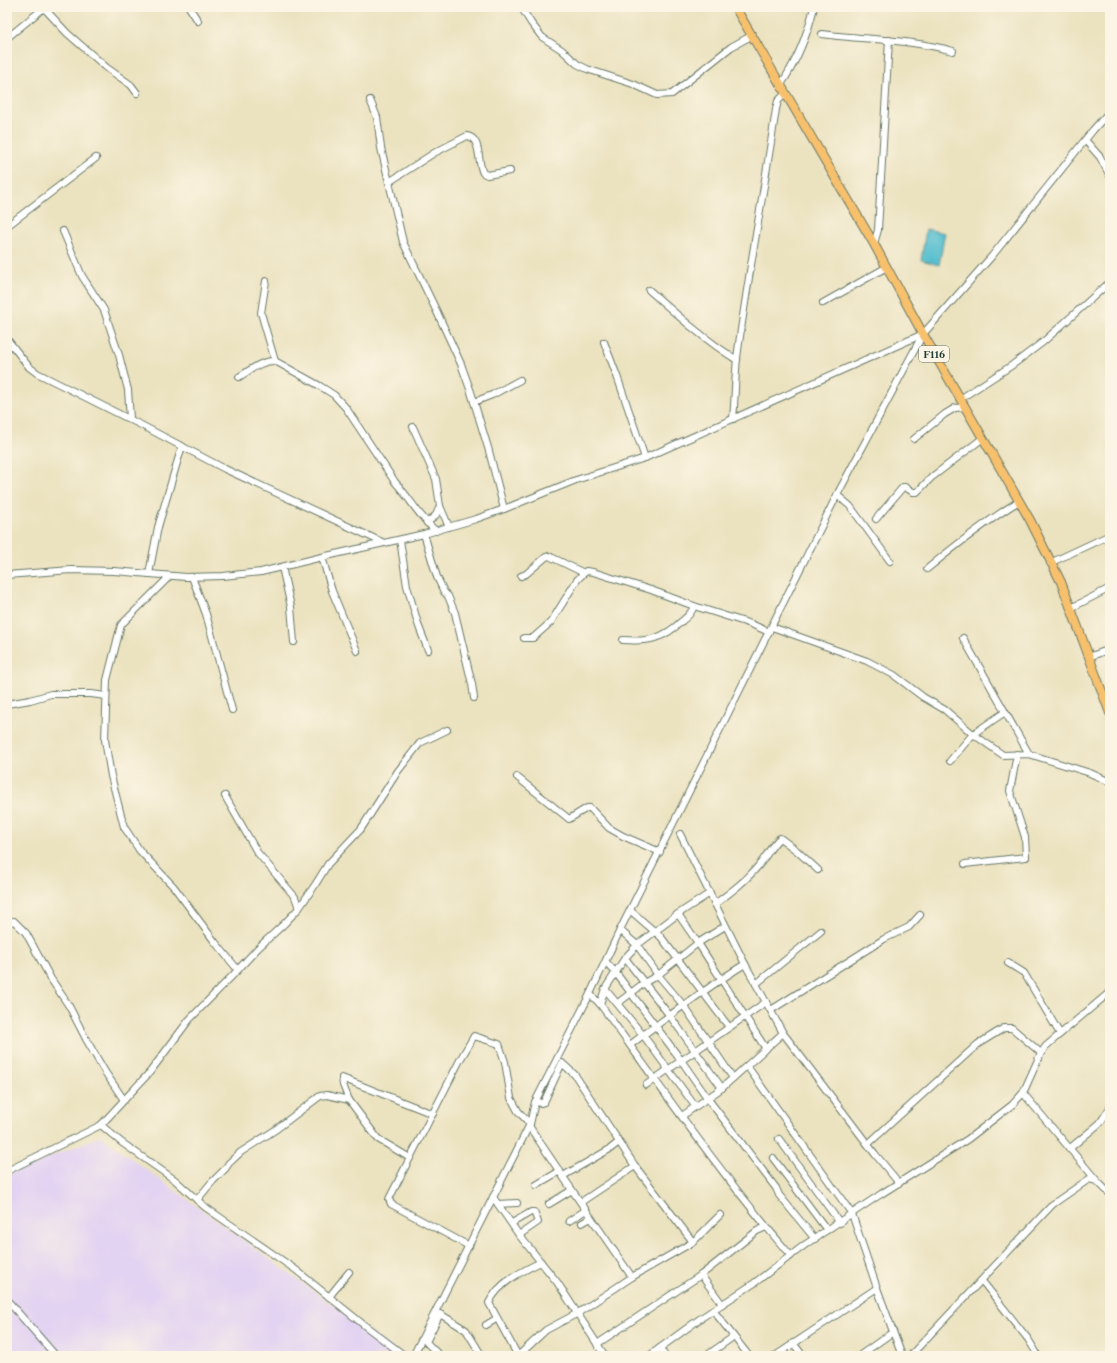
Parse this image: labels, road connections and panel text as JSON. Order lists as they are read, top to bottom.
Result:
{
  "streets": {
    "main road": ["F116"]
  }
}
